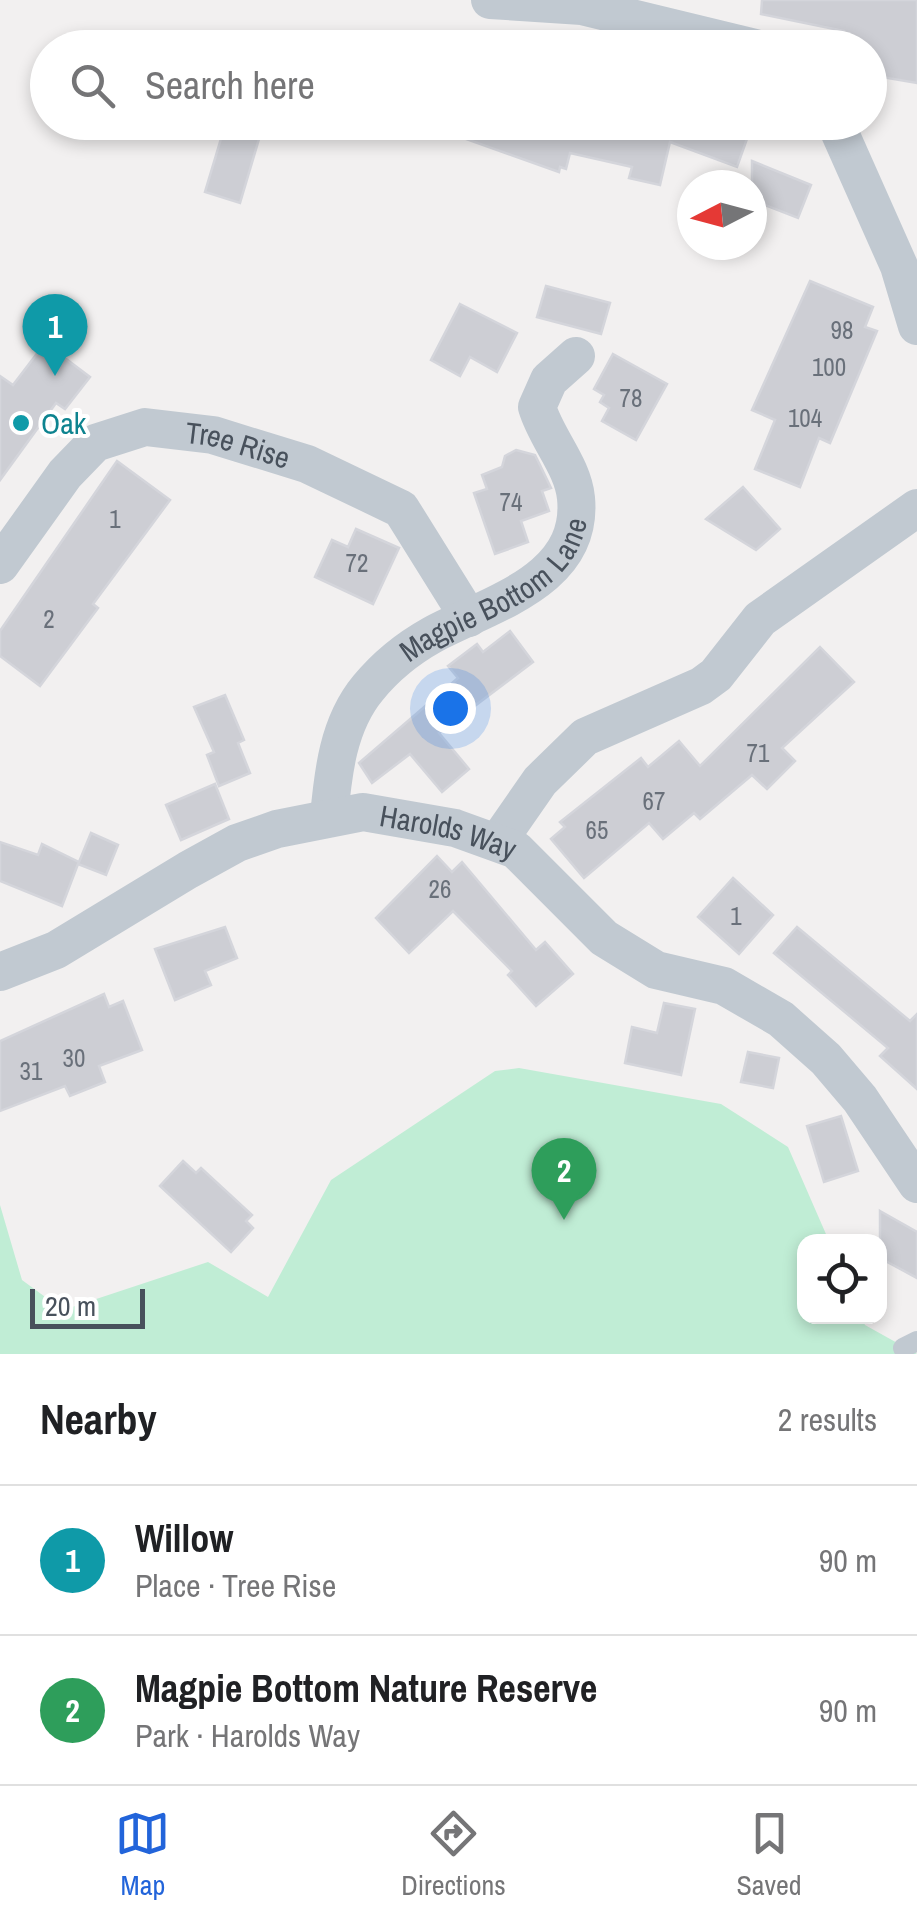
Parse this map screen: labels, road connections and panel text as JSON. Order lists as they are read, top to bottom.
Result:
{
  "streets": {
    "street": ["Tree Rise", "Magpie Bottom Lane", "Harolds Way"]
  },
  "crossings": [
    ["Tree Rise", "Magpie Bottom Lane"],
    ["Magpie Bottom Lane", "Harolds Way"]
  ],
  "places": ["Oak"],
  "house_numbers": [
    "98",
    "100",
    "78",
    "104",
    "74",
    "1",
    "72",
    "2",
    "71",
    "67",
    "65",
    "26",
    "1",
    "30",
    "31"
  ],
  "scale_bar": "20 m",
  "north": "left",
  "page": {
    "search": "Search here",
    "pins": ["1", "2"],
    "scale": "20 m",
    "heading": ["Nearby", "2 results"],
    "list": [
      {
        "mark": "1",
        "name": "Willow",
        "note": "Place · Tree Rise",
        "value": "90 m"
      },
      {
        "mark": "2",
        "name": "Magpie Bottom Nature Reserve",
        "note": "Park · Harolds Way",
        "value": "90 m"
      }
    ],
    "nav": ["Map", "Directions", "Saved"]
  }
}
